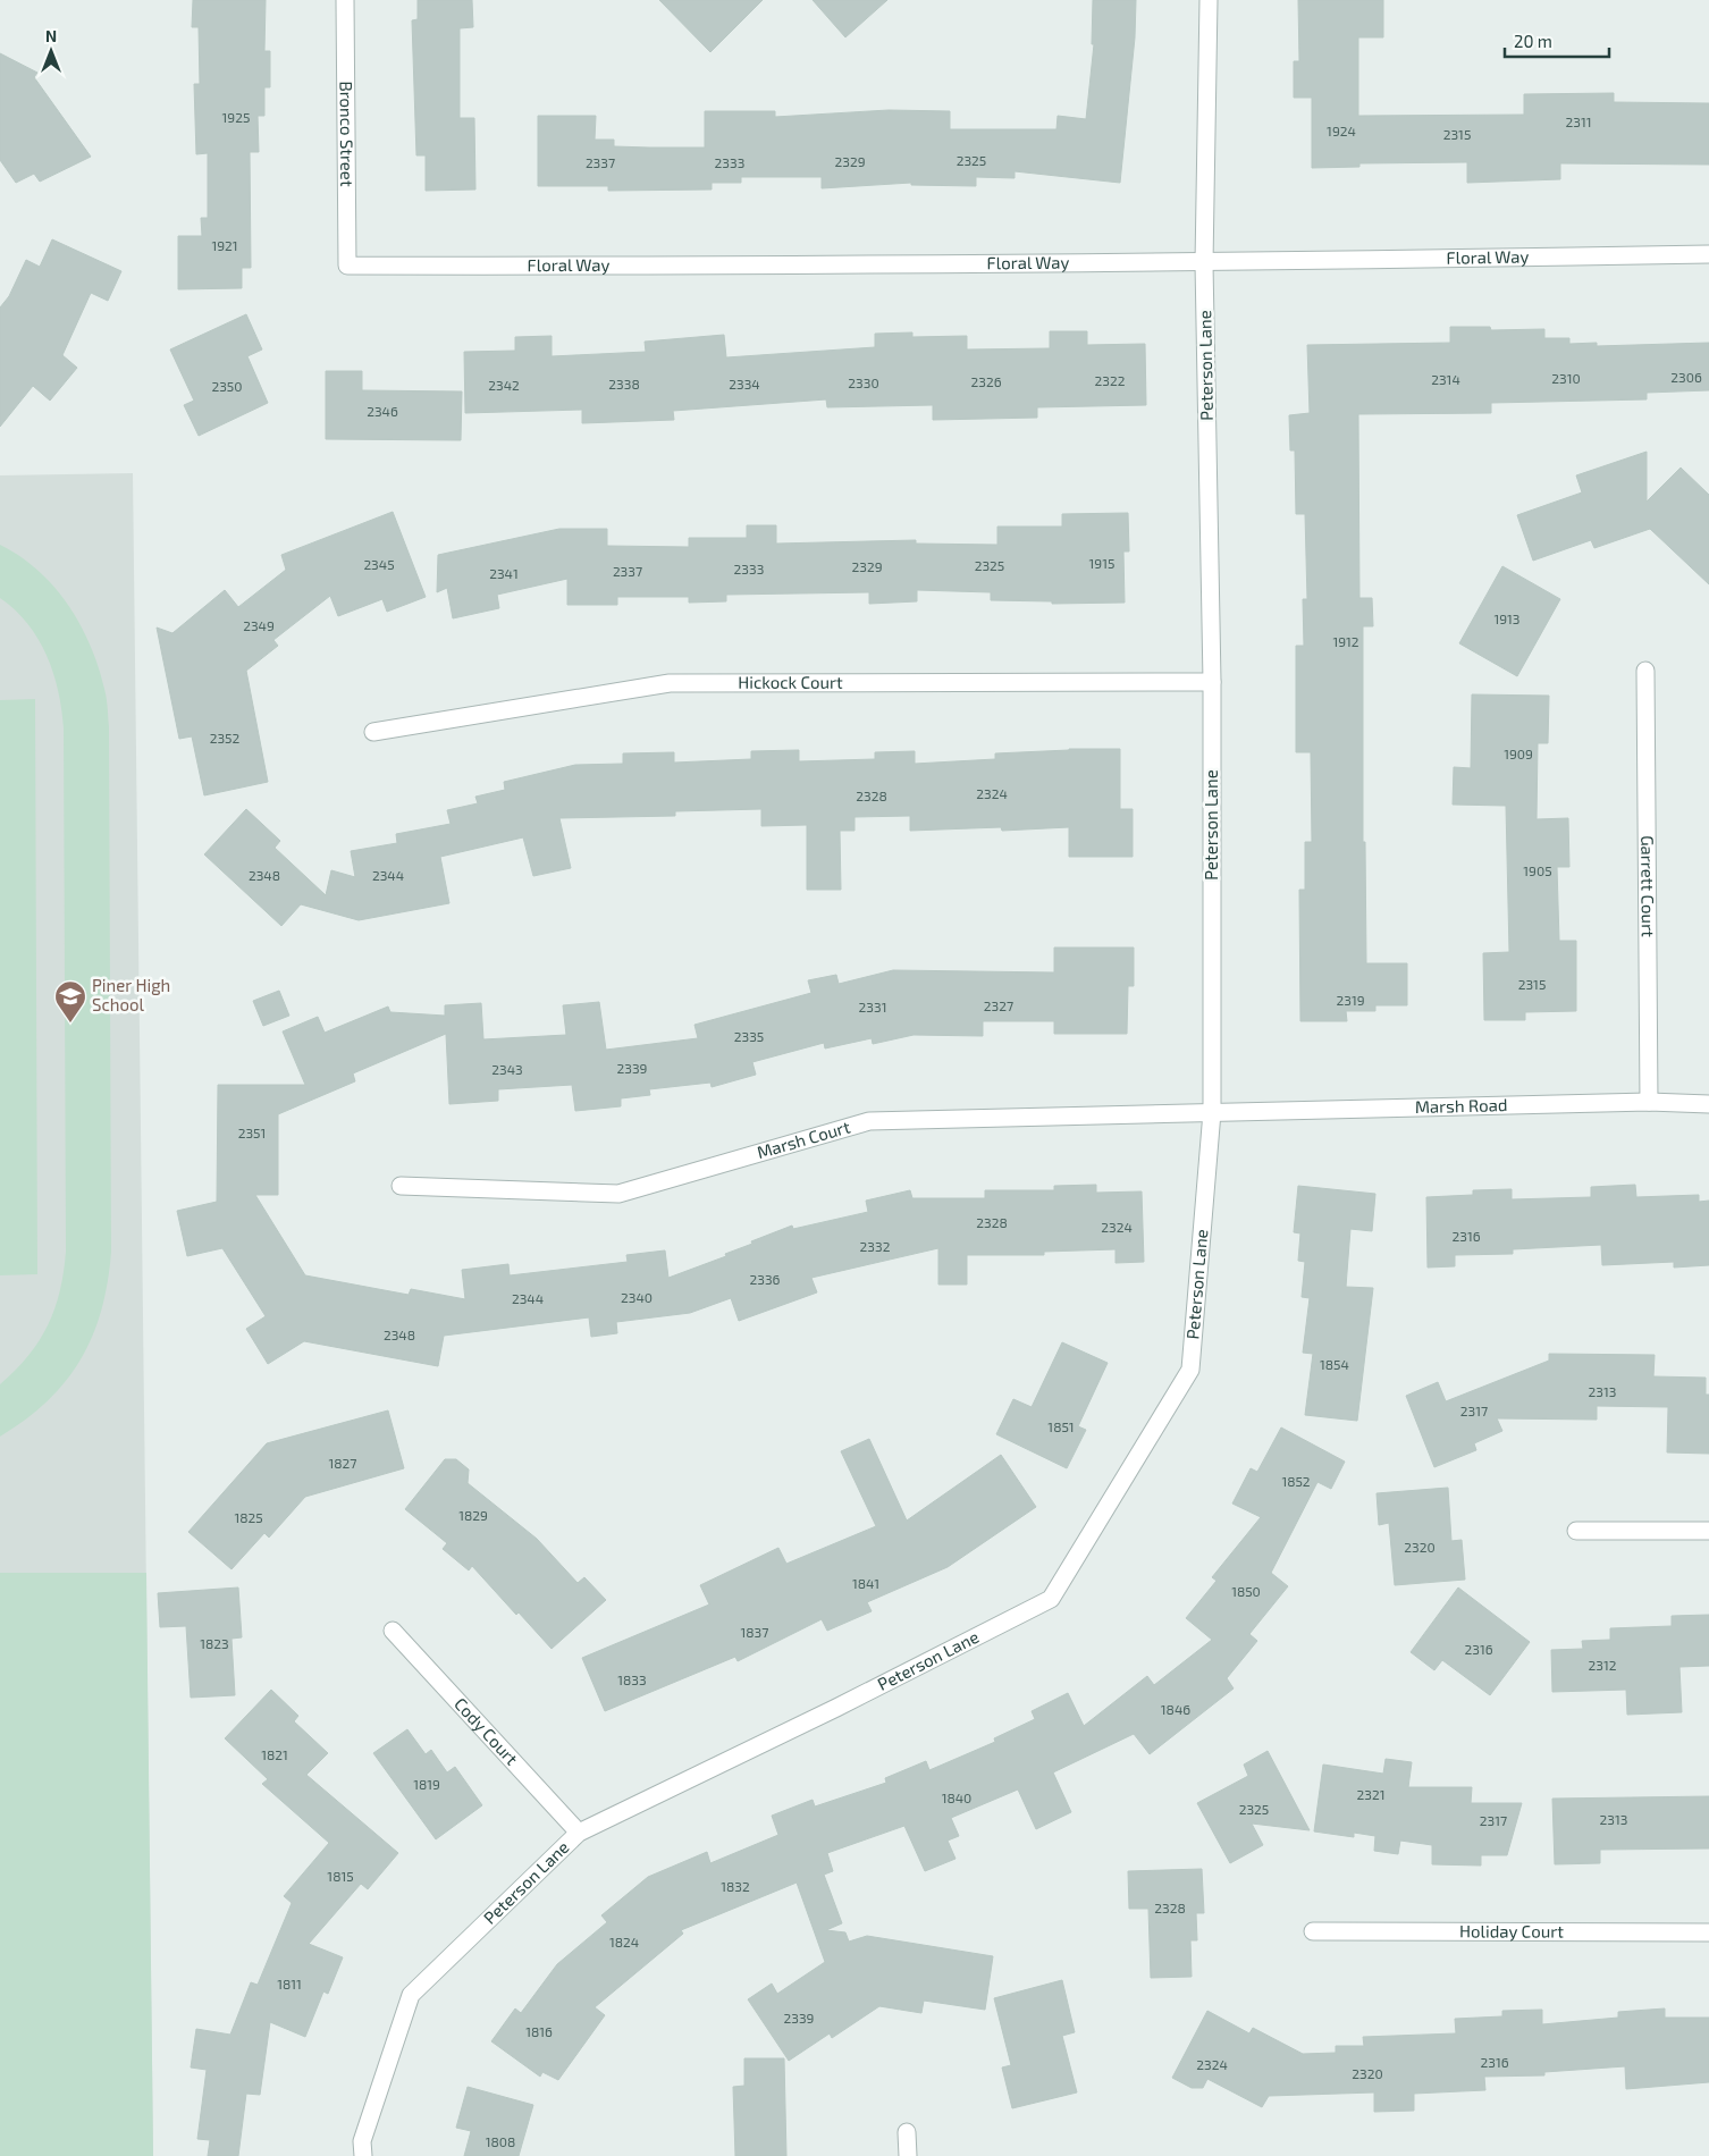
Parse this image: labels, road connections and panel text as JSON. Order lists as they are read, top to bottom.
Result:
{
  "streets": {
    "street": [
      "Bronco Street",
      "Floral Way",
      "Peterson Lane",
      "Hickock Court",
      "Garrett Court",
      "Marsh Road",
      "Marsh Court",
      "Cody Court",
      "Holiday Court"
    ]
  },
  "crossings": [
    ["Bronco Street", "Floral Way"],
    ["Floral Way", "Peterson Lane"],
    ["Peterson Lane", "Hickock Court"],
    ["Peterson Lane", "Marsh Road"],
    ["Peterson Lane", "Marsh Court"],
    ["Peterson Lane", "Cody Court"],
    ["Garrett Court", "Marsh Road"],
    ["Marsh Road", "Marsh Court"]
  ],
  "places": {
    "school or university": ["Piner High School"]
  },
  "house_numbers": [
    "1925",
    "2311",
    "1924",
    "2315",
    "2325",
    "2329",
    "2337",
    "2333",
    "1921",
    "2306",
    "2310",
    "2314",
    "2322",
    "2326",
    "2330",
    "2338",
    "2334",
    "2342",
    "2350",
    "2346",
    "1915",
    "2345",
    "2325",
    "2329",
    "2333",
    "2337",
    "2341",
    "1913",
    "2349",
    "1912",
    "2352",
    "1909",
    "2324",
    "2328",
    "1905",
    "2348",
    "2344",
    "2315",
    "2319",
    "2327",
    "2331",
    "2335",
    "2339",
    "2343",
    "2351",
    "2328",
    "2324",
    "2316",
    "2332",
    "2336",
    "2340",
    "2344",
    "2348",
    "1854",
    "2313",
    "2317",
    "1851",
    "1827",
    "1852",
    "1829",
    "1825",
    "2320",
    "1841",
    "1850",
    "1837",
    "1823",
    "2316",
    "2312",
    "1833",
    "1846",
    "1821",
    "1819",
    "2321",
    "1840",
    "2325",
    "2313",
    "2317",
    "1815",
    "1832",
    "2328",
    "1824",
    "1811",
    "2339",
    "1816",
    "2316",
    "2324",
    "2320",
    "1808"
  ],
  "scale_bar": "20 m",
  "north": "top"
}
